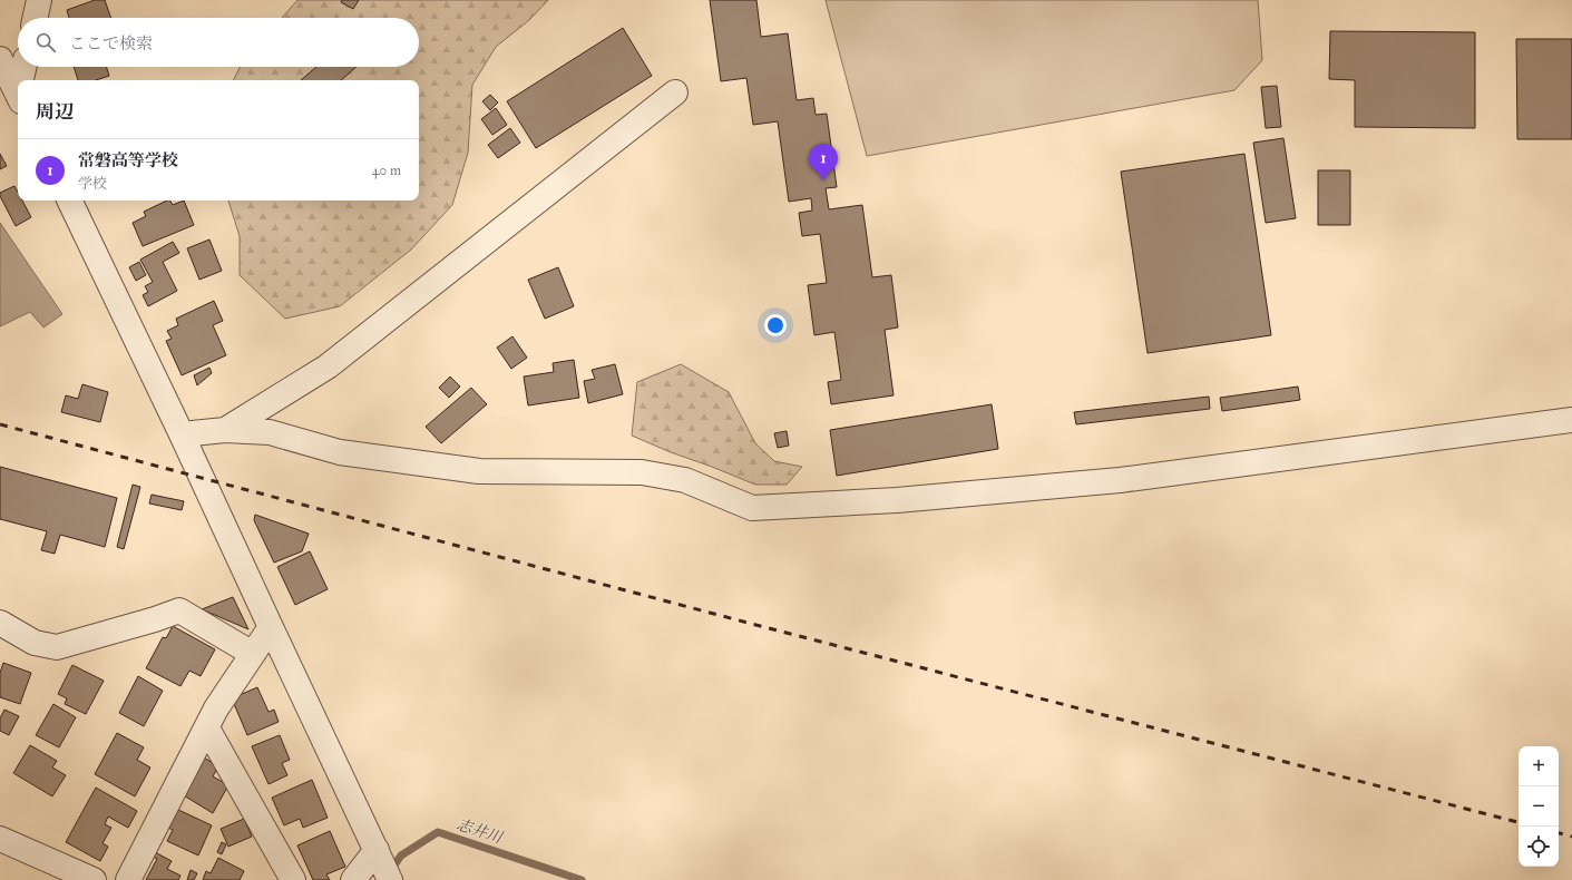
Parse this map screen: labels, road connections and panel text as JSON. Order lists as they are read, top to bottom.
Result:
{
  "water": ["志井川"],
  "page": {
    "search": "ここで検索",
    "heading": "周辺",
    "list": [
      {
        "mark": "1",
        "name": "常磐高等学校",
        "note": "学校",
        "value": "40 m"
      }
    ],
    "pins": "1",
    "map_buttons": ["+", "−"]
  }
}
